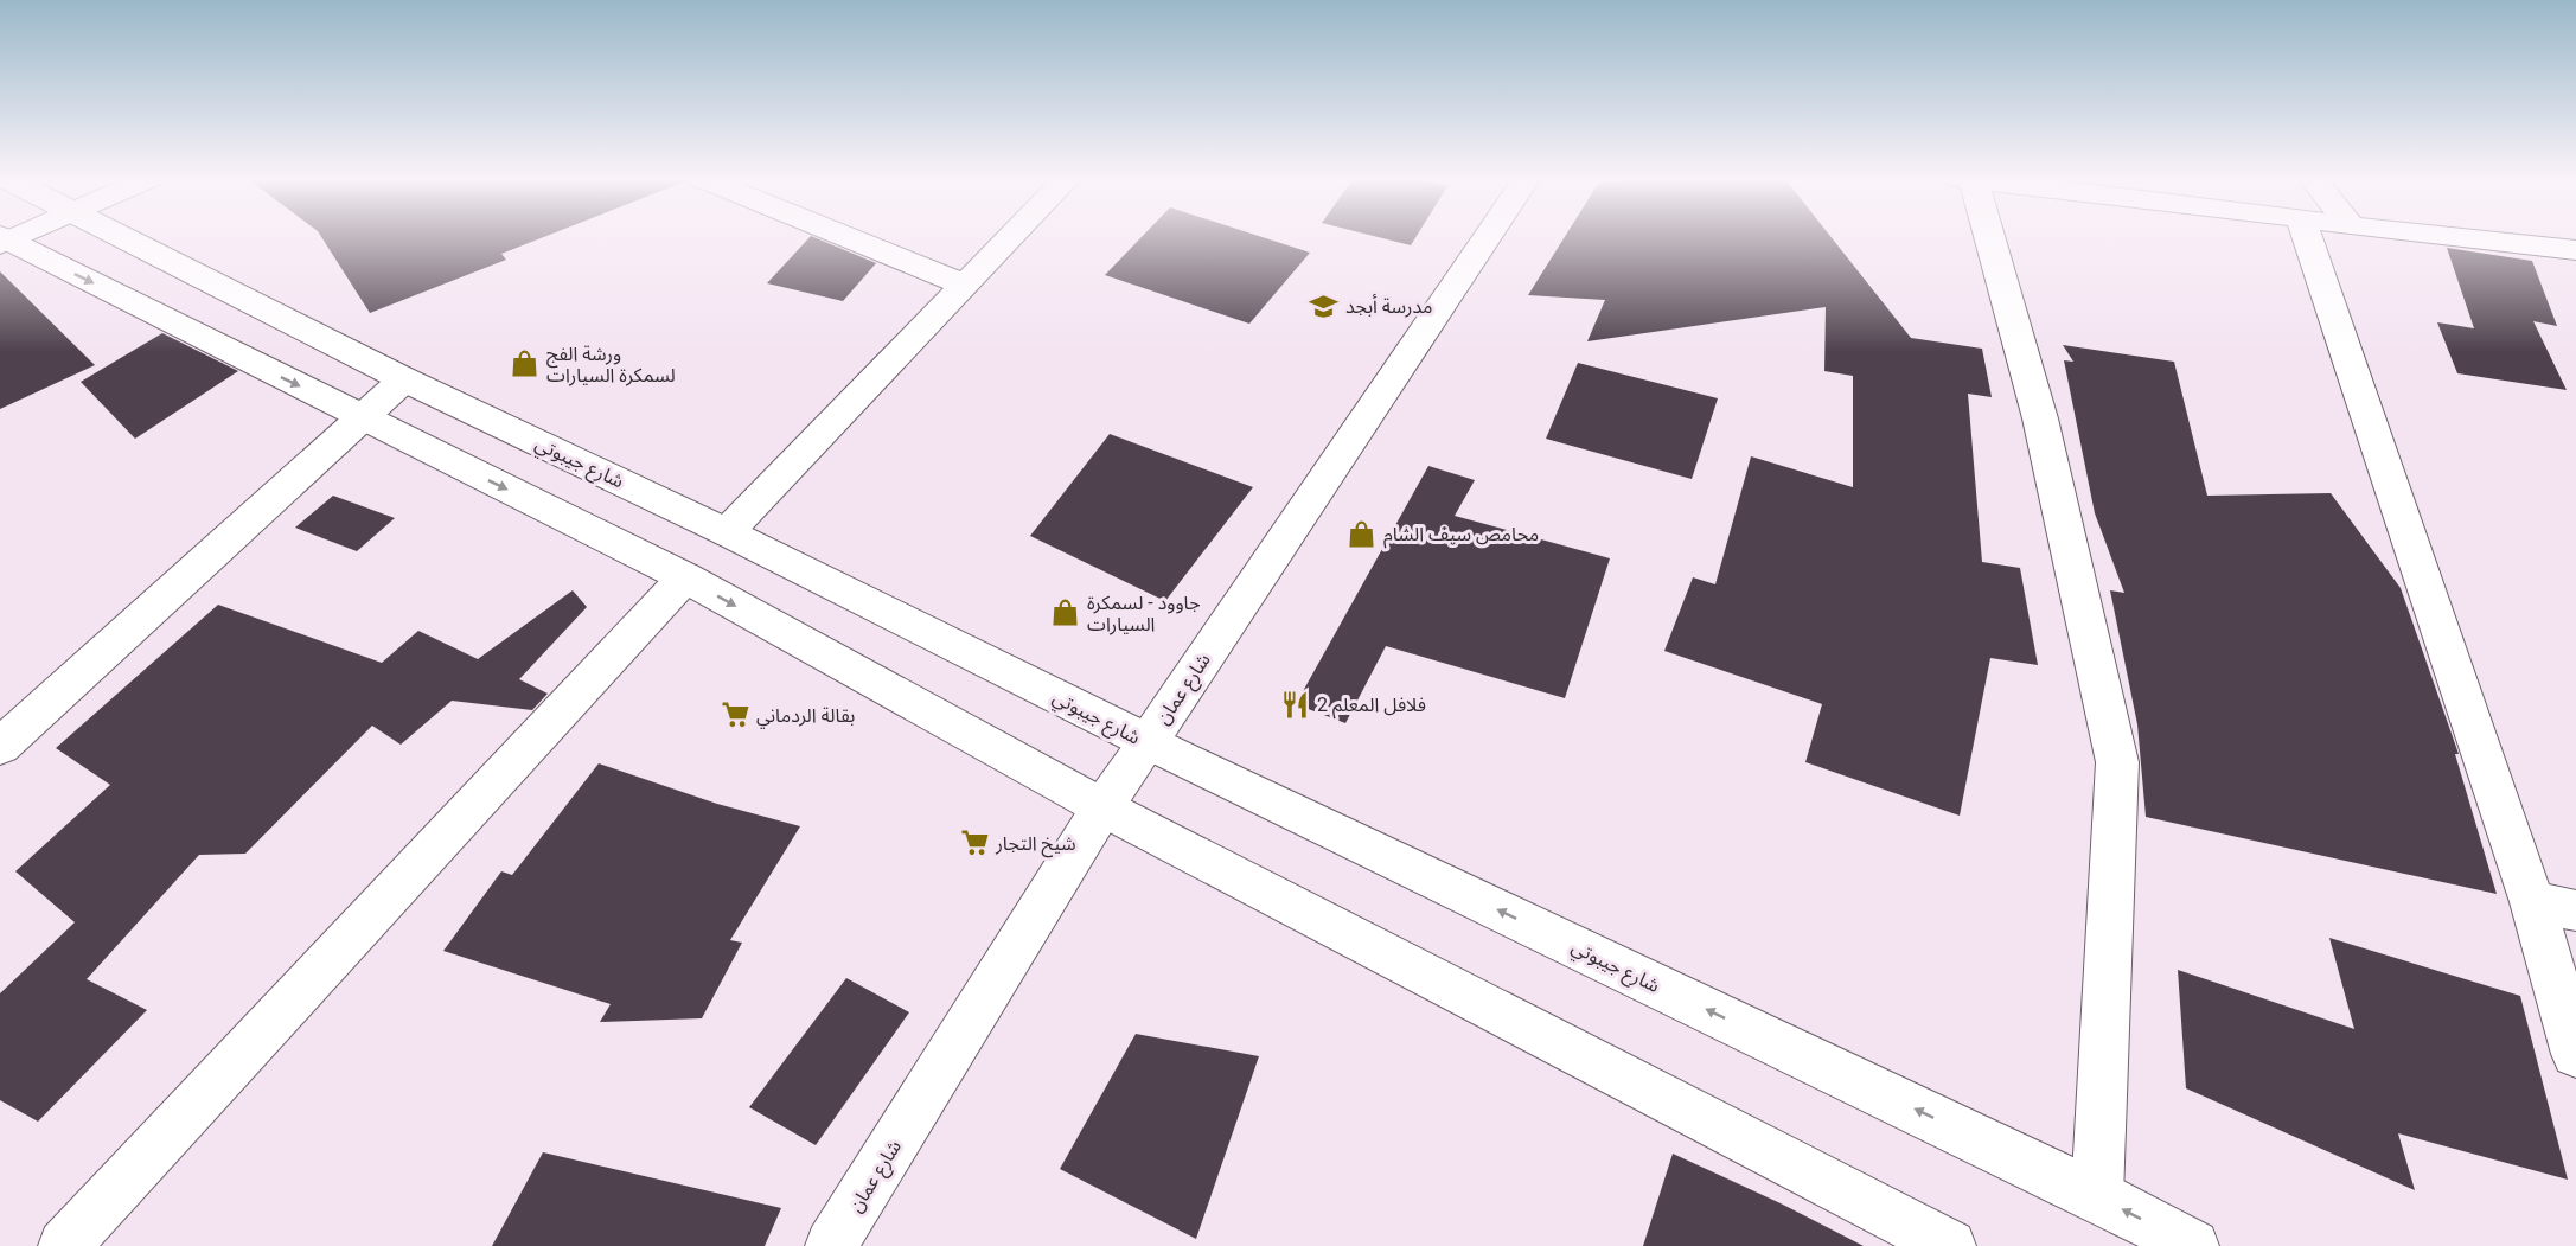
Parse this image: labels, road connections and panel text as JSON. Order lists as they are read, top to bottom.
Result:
{
  "streets": {
    "street": ["شارع جيبوتي", "شارع عمان"]
  },
  "crossings": [
    ["شارع جيبوتي", "شارع عمان"]
  ],
  "places": {
    "school or university": ["مدرسة أبجد"],
    "shop": ["ورشة الفج لسمكرة السيارات", "محامص سيف الشام", "جاوود - لسمكرة السيارات"],
    "restaurant": ["فلافل المعلم 2"],
    "supermarket": ["بقالة الردماني", "شيخ التجار"]
  }
}
